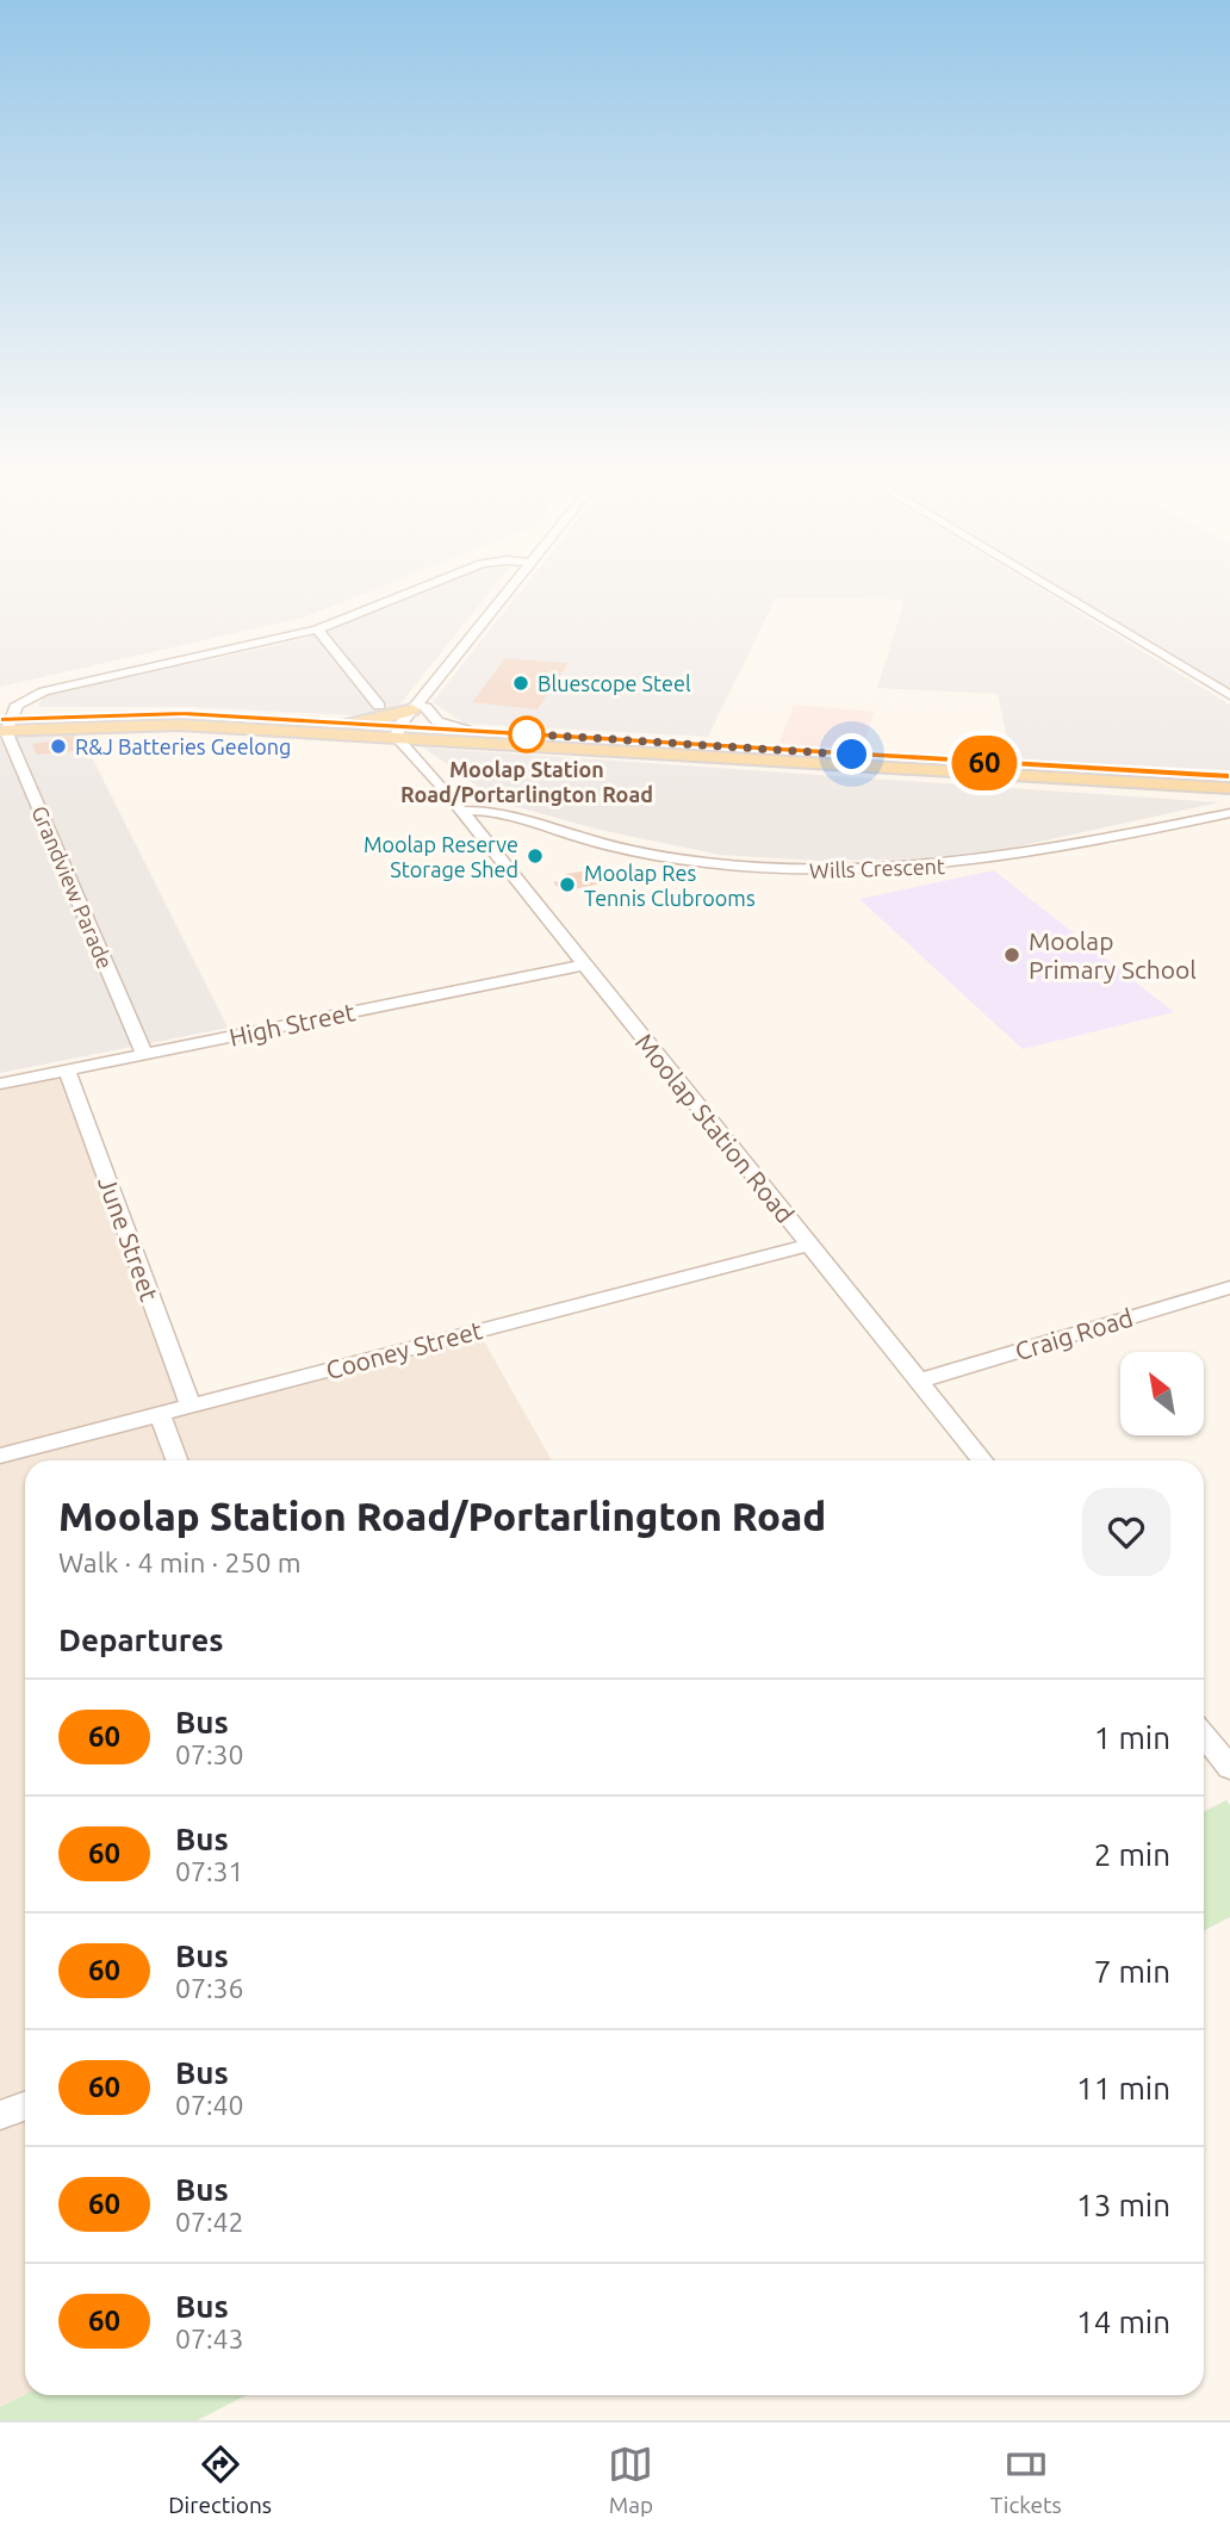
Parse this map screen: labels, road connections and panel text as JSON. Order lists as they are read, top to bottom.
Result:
{
  "streets": {
    "street": [
      "Wills Crescent",
      "Grandview Parade",
      "High Street",
      "Moolap Station Road",
      "June Street",
      "Craig Road",
      "Cooney Street"
    ]
  },
  "crossings": [
    ["Wills Crescent", "Moolap Station Road"],
    ["Grandview Parade", "High Street"],
    ["High Street", "Moolap Station Road"],
    ["High Street", "June Street"],
    ["Moolap Station Road", "Craig Road"],
    ["Moolap Station Road", "Cooney Street"],
    ["June Street", "Cooney Street"]
  ],
  "places": [
    "Bluescope Steel",
    "Moolap Station Road/Portarlington Road",
    "R&J Batteries Geelong",
    "Moolap Reserve Storage Shed",
    "Moolap Res Tennis Clubrooms",
    "Moolap Primary School"
  ],
  "lines": ["bus line 60"],
  "north": "top left",
  "page": {
    "on_map": "60",
    "heading": [
      ["Moolap Station Road/Portarlington Road", "Walk · 4 min · 250 m"],
      "Departures"
    ],
    "list": [
      {
        "mark": "60",
        "name": "Bus",
        "note": "07:30",
        "value": "1 min"
      },
      {
        "mark": "60",
        "name": "Bus",
        "note": "07:31",
        "value": "2 min"
      },
      {
        "mark": "60",
        "name": "Bus",
        "note": "07:36",
        "value": "7 min"
      },
      {
        "mark": "60",
        "name": "Bus",
        "note": "07:40",
        "value": "11 min"
      },
      {
        "mark": "60",
        "name": "Bus",
        "note": "07:42",
        "value": "13 min"
      },
      {
        "mark": "60",
        "name": "Bus",
        "note": "07:43",
        "value": "14 min"
      }
    ],
    "tabs": ["Directions", "Map", "Tickets"]
  }
}
